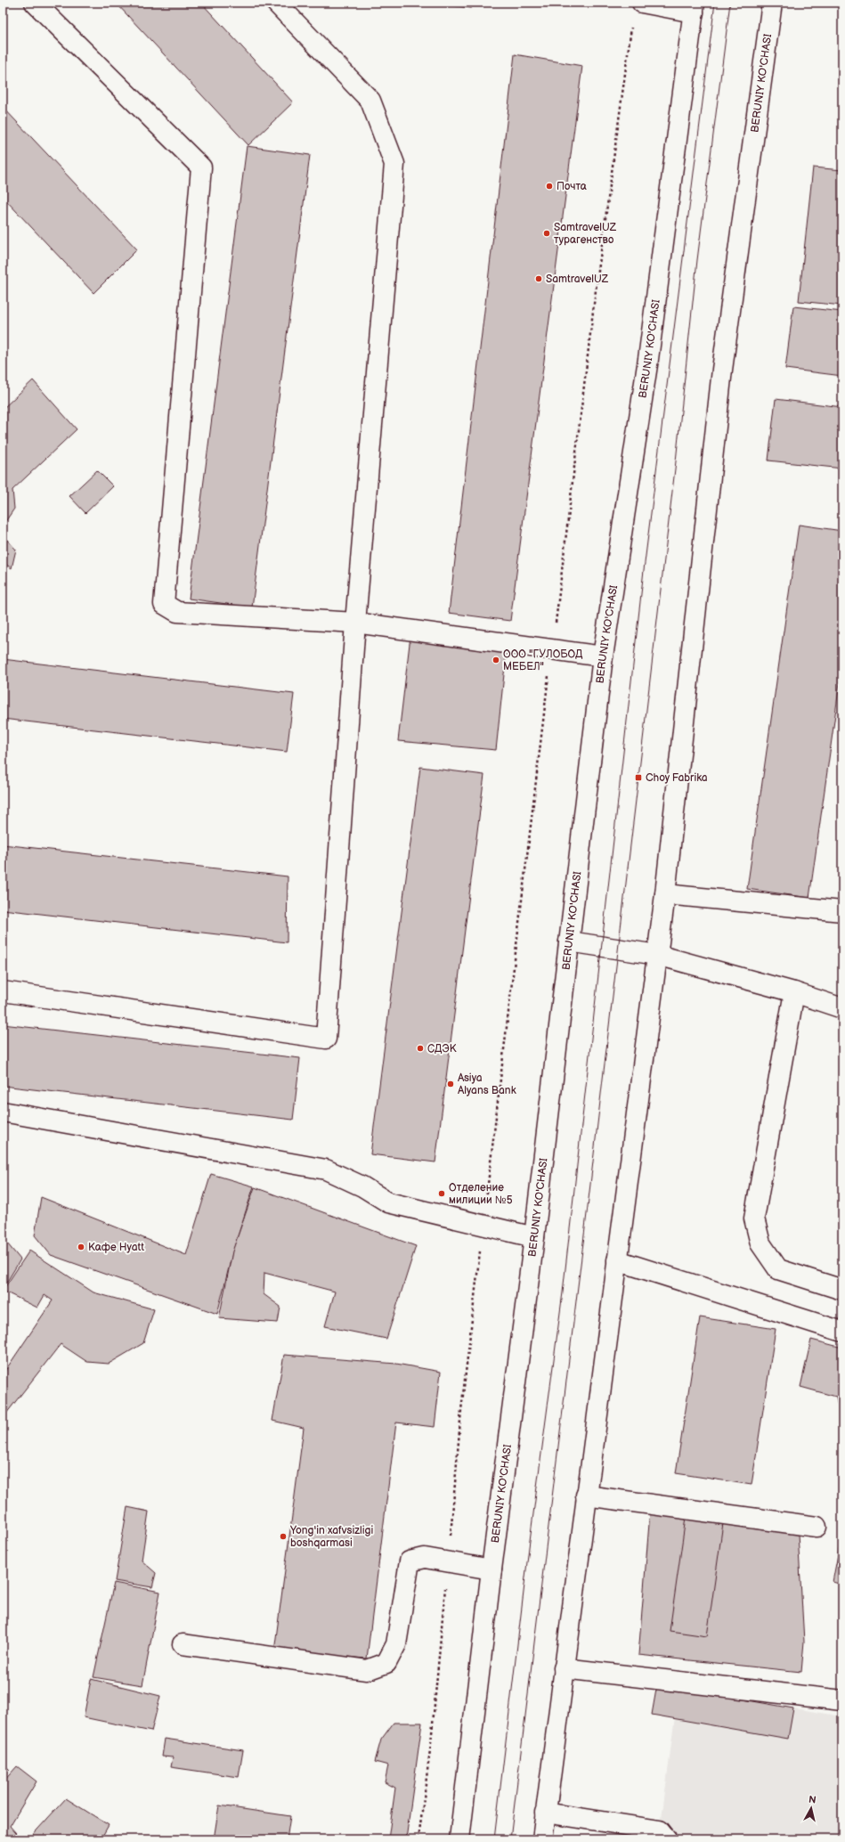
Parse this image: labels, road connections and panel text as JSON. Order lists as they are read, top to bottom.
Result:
{
  "streets": {
    "main road": ["BERUNIY KO'CHASI"]
  },
  "places": {
    "other": [
      "Почта",
      "SamtravelUZ турагенство",
      "SamtravelUZ",
      "ООО \"ГУЛОБОД МЕБЕЛ\"",
      "СДЭК",
      "Asiya Alyans Bank",
      "Отделение милиции №5",
      "Кафе Hyatt",
      "Yong'in xafvsizligi boshqarmasi"
    ],
    "transit": ["Choy Fabrika"]
  },
  "north": "top"
}
